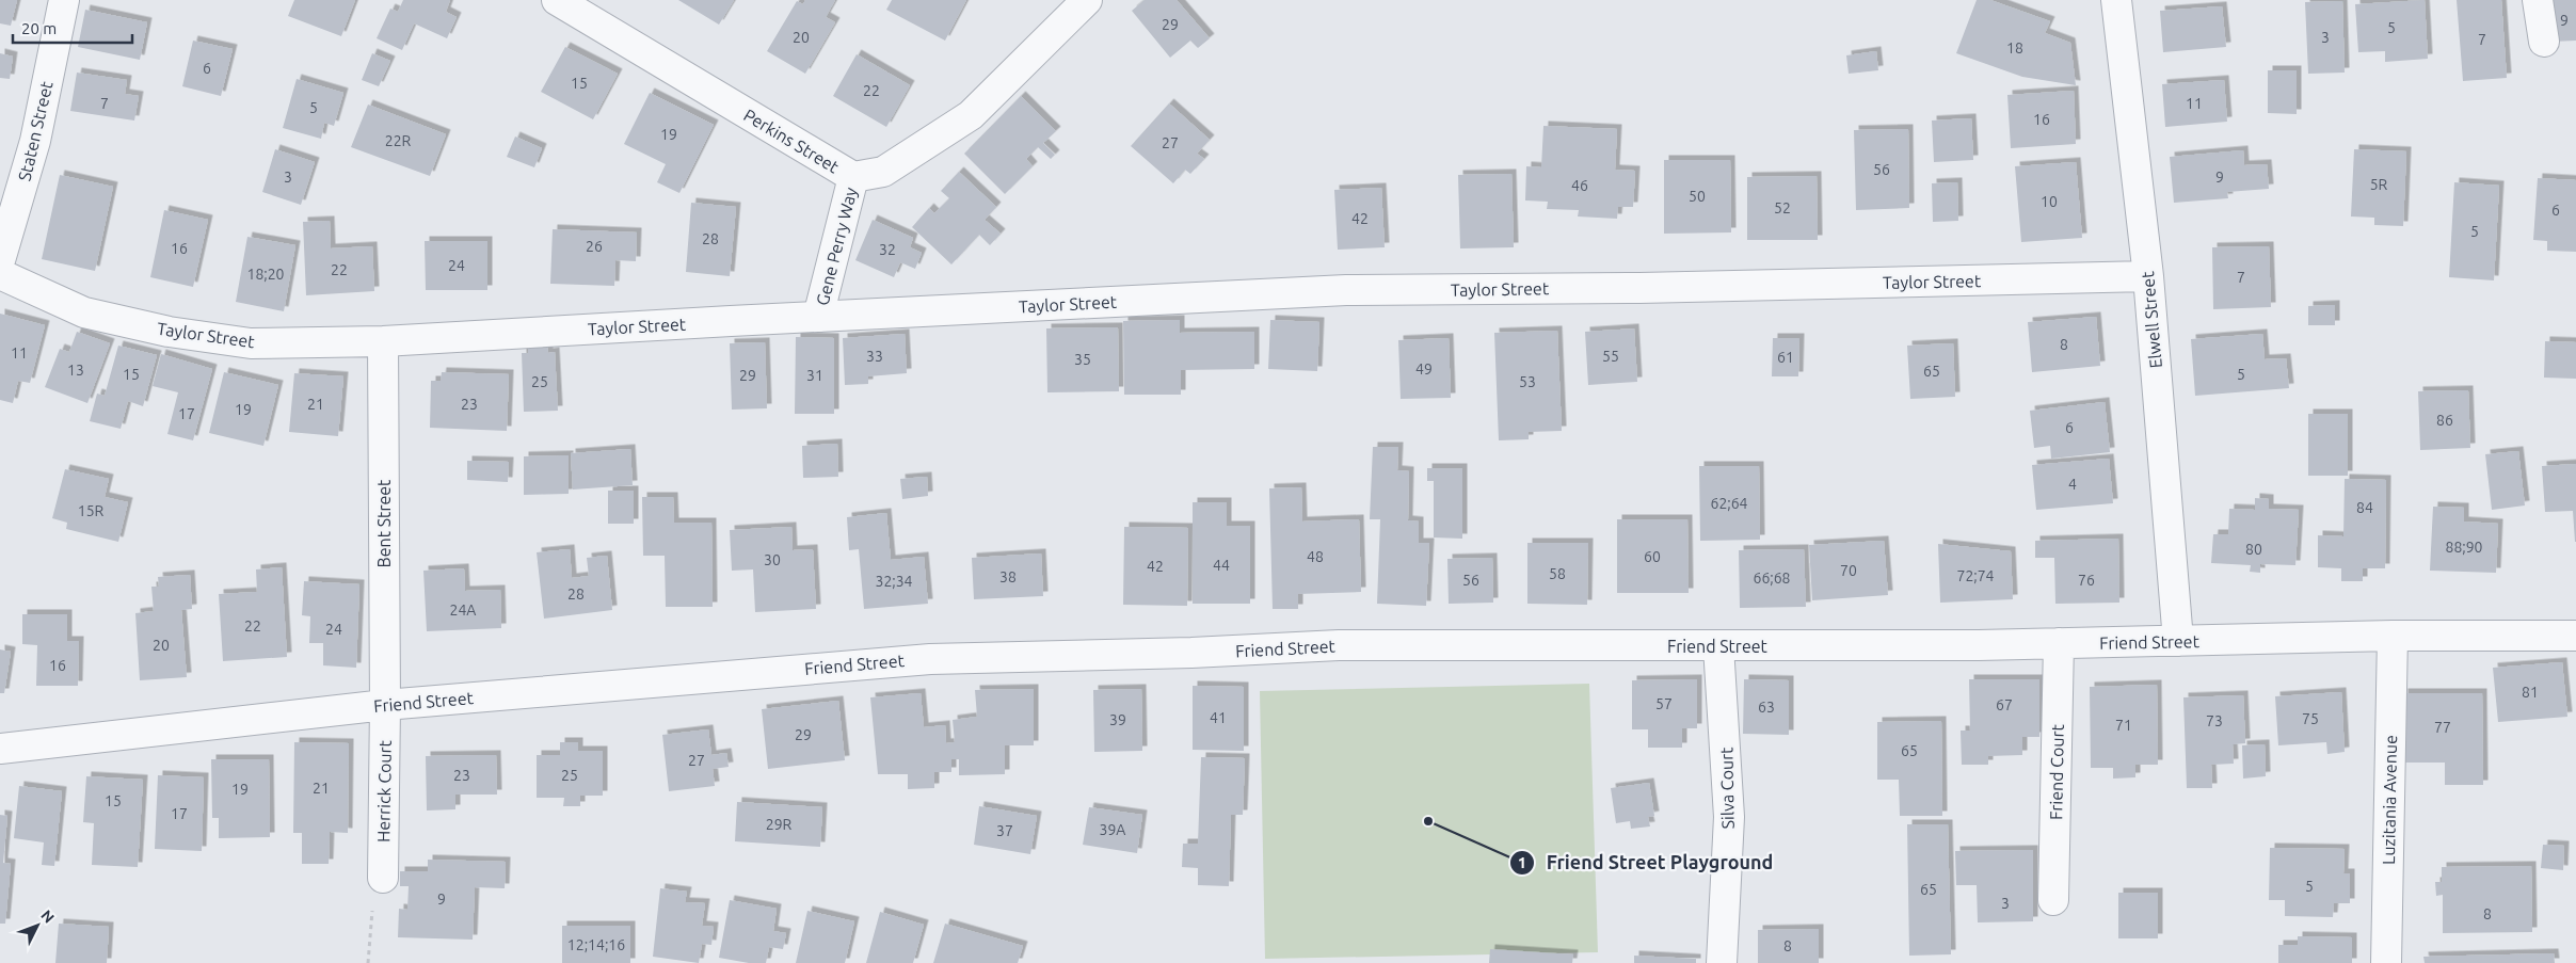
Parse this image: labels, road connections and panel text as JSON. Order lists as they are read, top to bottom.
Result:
{
  "streets": {
    "street": [
      "Staten Street",
      "Perkins Street",
      "Gene Perry Way",
      "Taylor Street",
      "Elwell Street",
      "Bent Street",
      "Friend Street",
      "Friend Court",
      "Silva Court",
      "Herrick Court",
      "Luzitania Avenue"
    ]
  },
  "crossings": [
    ["Perkins Street", "Gene Perry Way"],
    ["Gene Perry Way", "Taylor Street"],
    ["Taylor Street", "Elwell Street"],
    ["Taylor Street", "Bent Street"],
    ["Elwell Street", "Friend Street"],
    ["Bent Street", "Friend Street"],
    ["Bent Street", "Herrick Court"],
    ["Friend Street", "Friend Court"],
    ["Friend Street", "Silva Court"],
    ["Friend Street", "Herrick Court"],
    ["Friend Street", "Luzitania Avenue"]
  ],
  "places": ["Friend Street Playground"],
  "house_numbers": [
    "9",
    "29",
    "5",
    "20",
    "3",
    "7",
    "18",
    "6",
    "15",
    "22",
    "7",
    "11",
    "5",
    "16",
    "19",
    "22R",
    "27",
    "56",
    "3",
    "9",
    "5R",
    "46",
    "50",
    "10",
    "52",
    "6",
    "42",
    "5",
    "28",
    "26",
    "16",
    "32",
    "24",
    "22",
    "18;20",
    "7",
    "8",
    "11",
    "33",
    "55",
    "61",
    "35",
    "49",
    "13",
    "65",
    "15",
    "5",
    "29",
    "31",
    "25",
    "53",
    "21",
    "23",
    "19",
    "17",
    "86",
    "6",
    "4",
    "62;64",
    "84",
    "15R",
    "88;90",
    "80",
    "48",
    "60",
    "30",
    "44",
    "42",
    "70",
    "58",
    "72;74",
    "38",
    "66;68",
    "56",
    "76",
    "32;34",
    "28",
    "24A",
    "22",
    "24",
    "20",
    "16",
    "81",
    "57",
    "67",
    "63",
    "41",
    "75",
    "39",
    "73",
    "71",
    "77",
    "29",
    "65",
    "27",
    "23",
    "25",
    "21",
    "19",
    "15",
    "17",
    "29R",
    "39A",
    "37",
    "5",
    "65",
    "9",
    "3",
    "8",
    "12;14;16",
    "8"
  ],
  "scale_bar": "20 m",
  "north": "top right"
}
